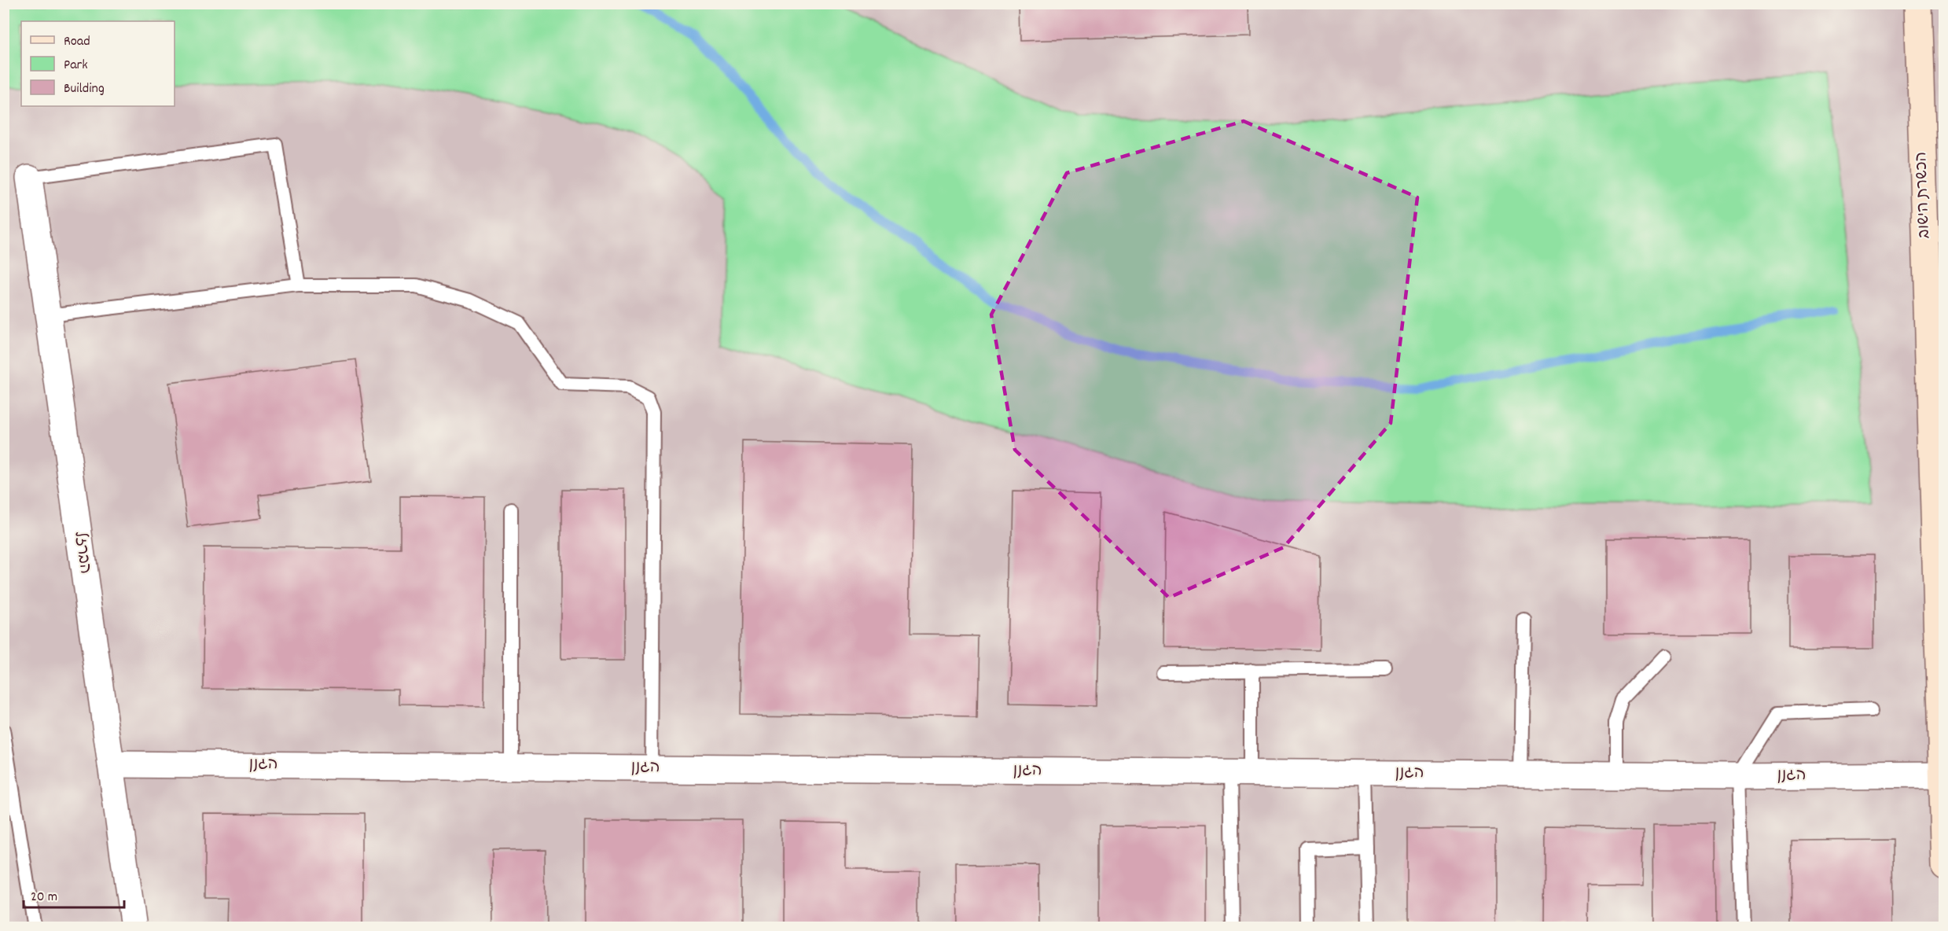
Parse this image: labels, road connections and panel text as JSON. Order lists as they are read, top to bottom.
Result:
{
  "streets": {
    "street": ["הכשרת הישוב", "הברזל", "הגנן"]
  },
  "crossings": [
    ["הכשרת הישוב", "הגנן"],
    ["הברזל", "הגנן"]
  ],
  "legend": ["Road", "Park", "Building"],
  "scale_bar": "20 m"
}
